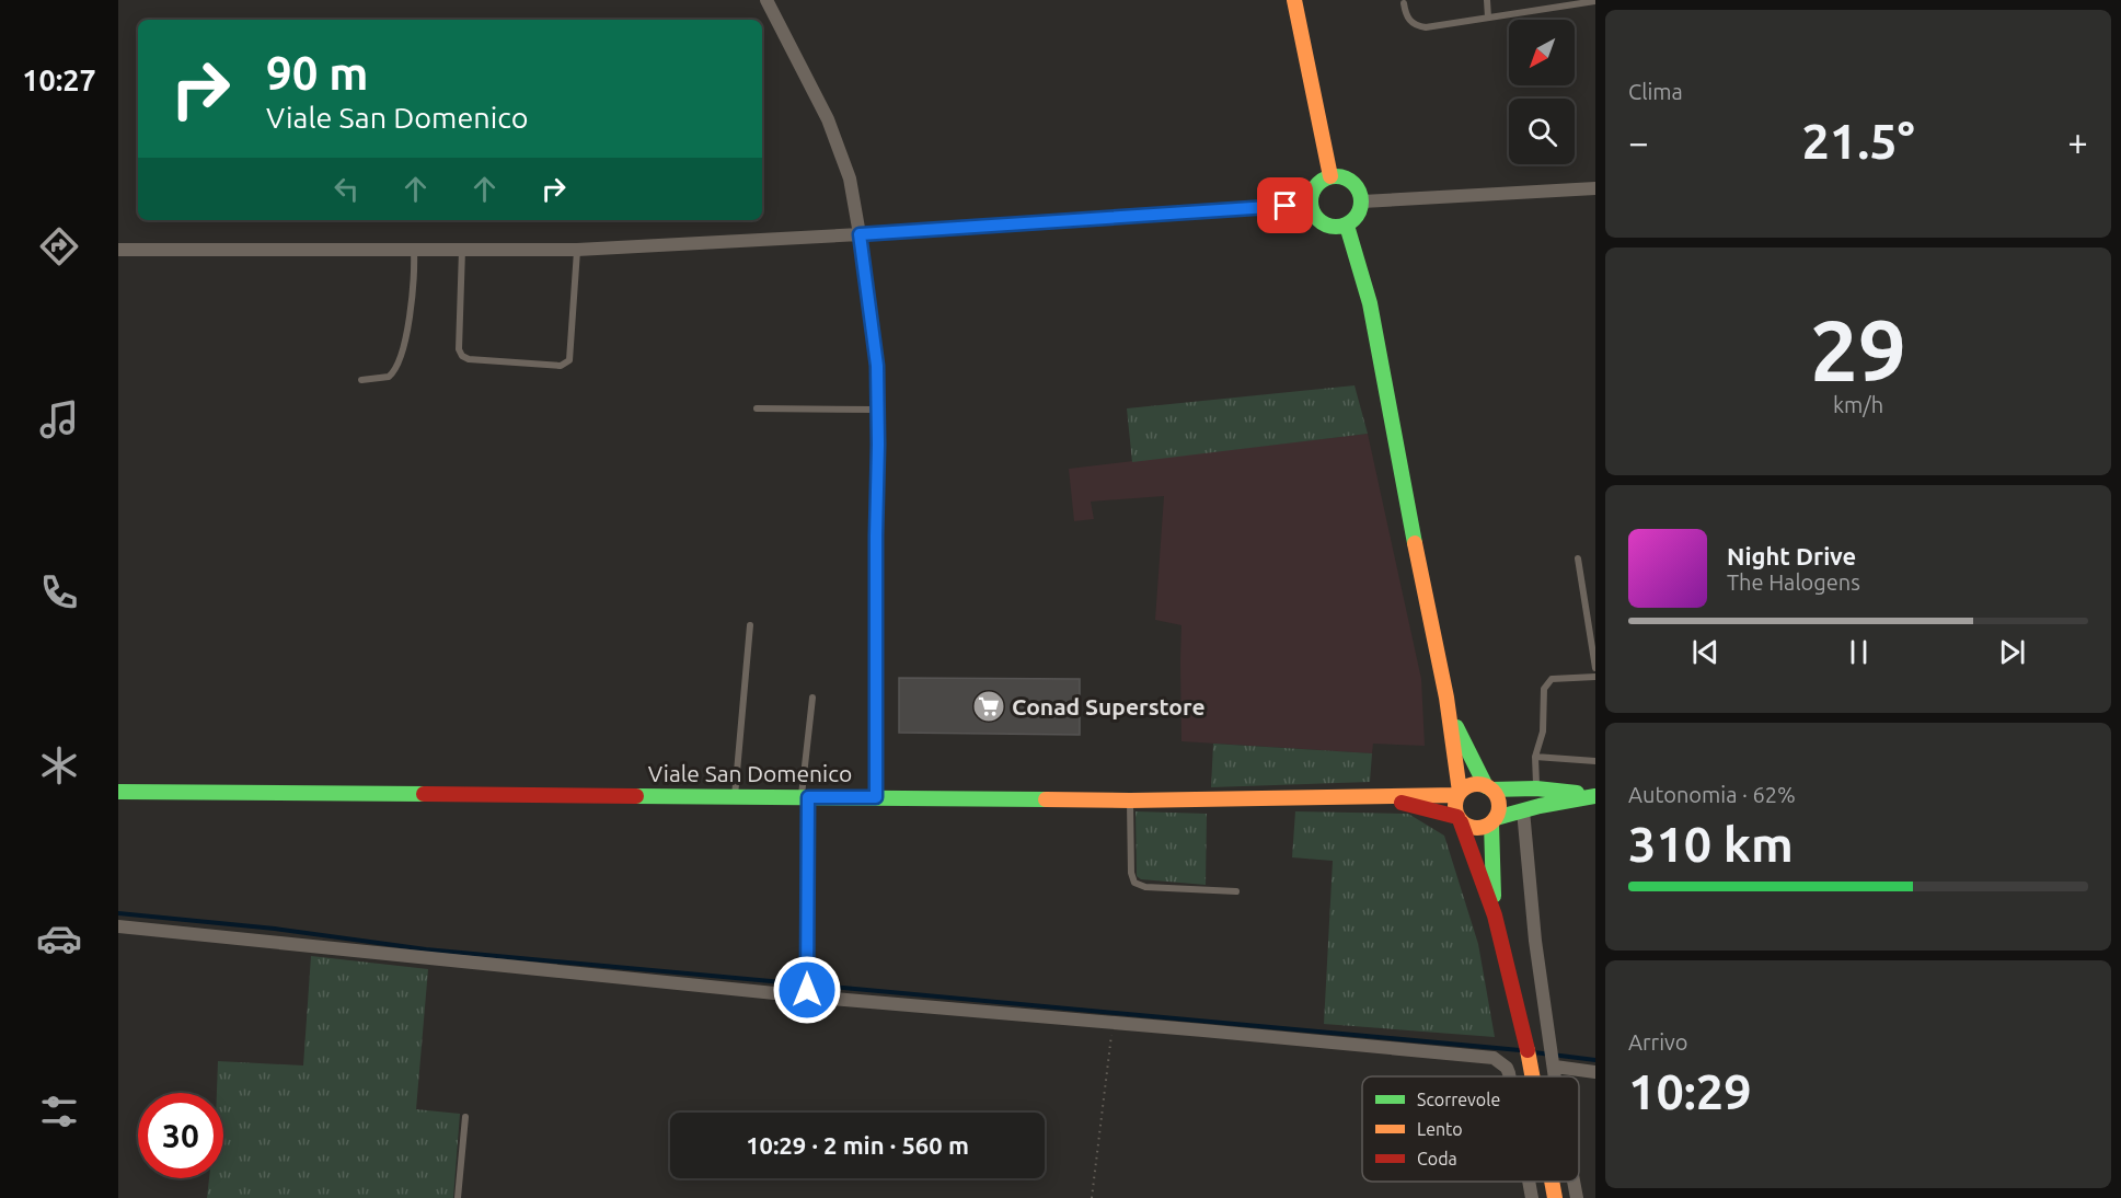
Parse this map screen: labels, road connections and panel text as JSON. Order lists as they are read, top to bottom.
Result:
{
  "streets": {
    "main road": ["Viale San Domenico"]
  },
  "places": {
    "supermarket": ["Conad Superstore"]
  },
  "legend": ["Scorrevole", "Lento", "Coda"],
  "north": "bottom left",
  "page": {
    "tabs": "10:27",
    "tile": [
      "Clima",
      ["29", "km/h"],
      ["Autonomia · 62%", "310 km"],
      ["Arrivo", "10:29"]
    ],
    "turn": ["90 m", "Viale San Domenico"],
    "heat": ["−", "21.5°", "+"],
    "song": ["Night Drive", "The Halogens"],
    "limit": "30",
    "trip": "10:29 · 2 min · 560 m"
  }
}
